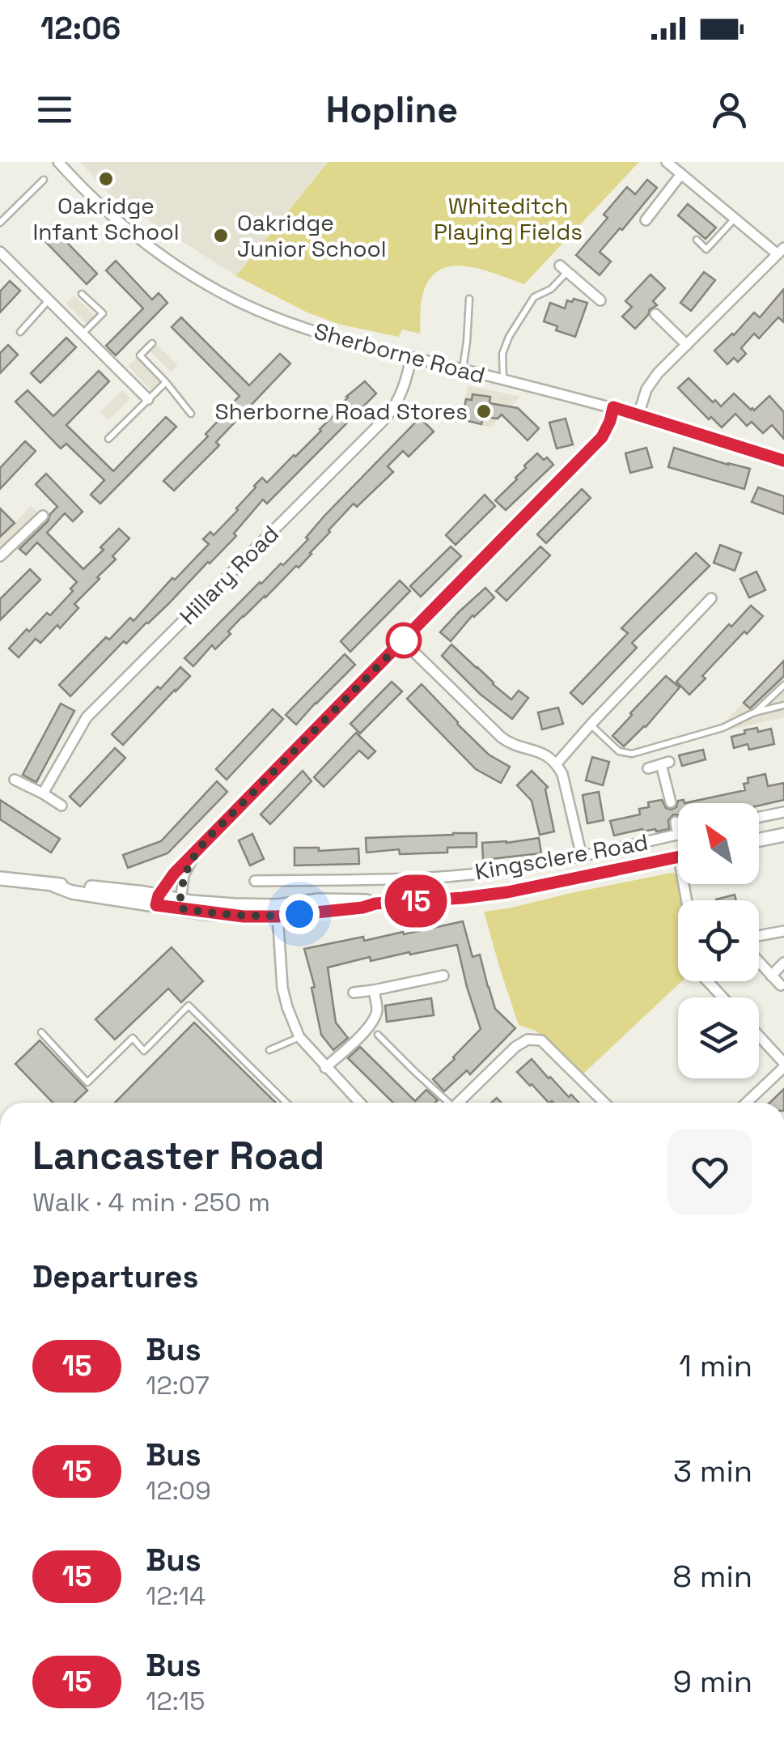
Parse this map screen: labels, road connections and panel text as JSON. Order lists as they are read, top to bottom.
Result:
{
  "streets": {
    "street": ["Sherborne Road", "Hillary Road", "Kingsclere Road"]
  },
  "crossings": [
    ["Sherborne Road", "Hillary Road"]
  ],
  "parks": ["Whiteditch Playing Fields"],
  "places": ["Oakridge Infant School", "Oakridge Junior School", "Sherborne Road Stores"],
  "lines": ["bus line 15"],
  "north": "top left",
  "page": {
    "status": "12:06",
    "header": "Hopline",
    "on_map": "15",
    "heading": [
      ["Lancaster Road", "Walk · 4 min · 250 m"],
      "Departures"
    ],
    "list": [
      {
        "mark": "15",
        "name": "Bus",
        "note": "12:07",
        "value": "1 min"
      },
      {
        "mark": "15",
        "name": "Bus",
        "note": "12:09",
        "value": "3 min"
      },
      {
        "mark": "15",
        "name": "Bus",
        "note": "12:14",
        "value": "8 min"
      },
      {
        "mark": "15",
        "name": "Bus",
        "note": "12:15",
        "value": "9 min"
      }
    ]
  }
}
